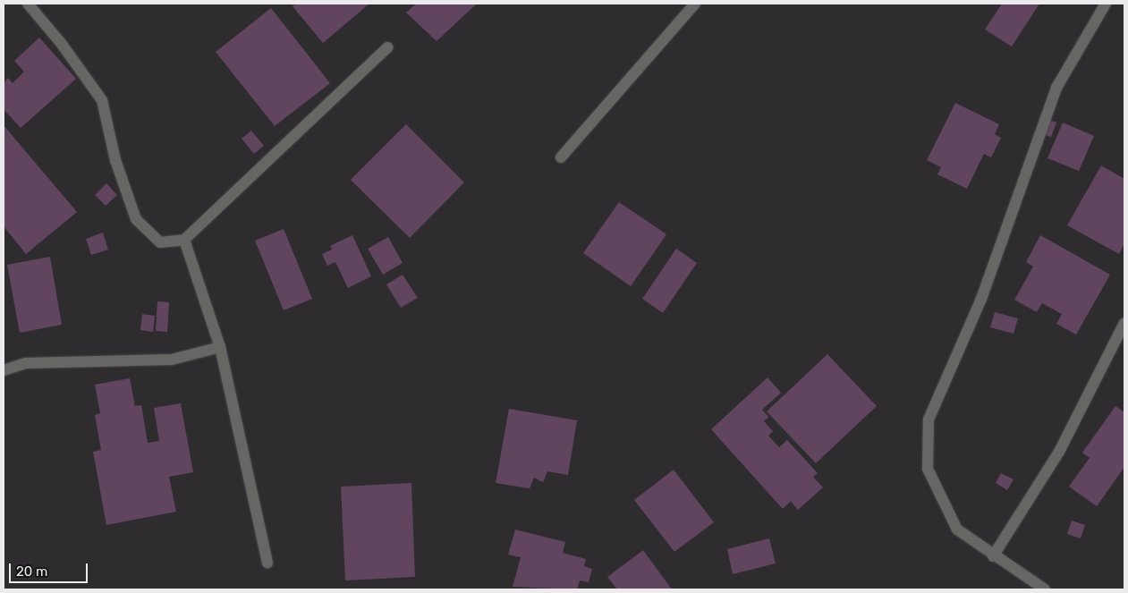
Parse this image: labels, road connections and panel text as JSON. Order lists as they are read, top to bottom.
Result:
{
  "scale_bar": "20 m"
}
